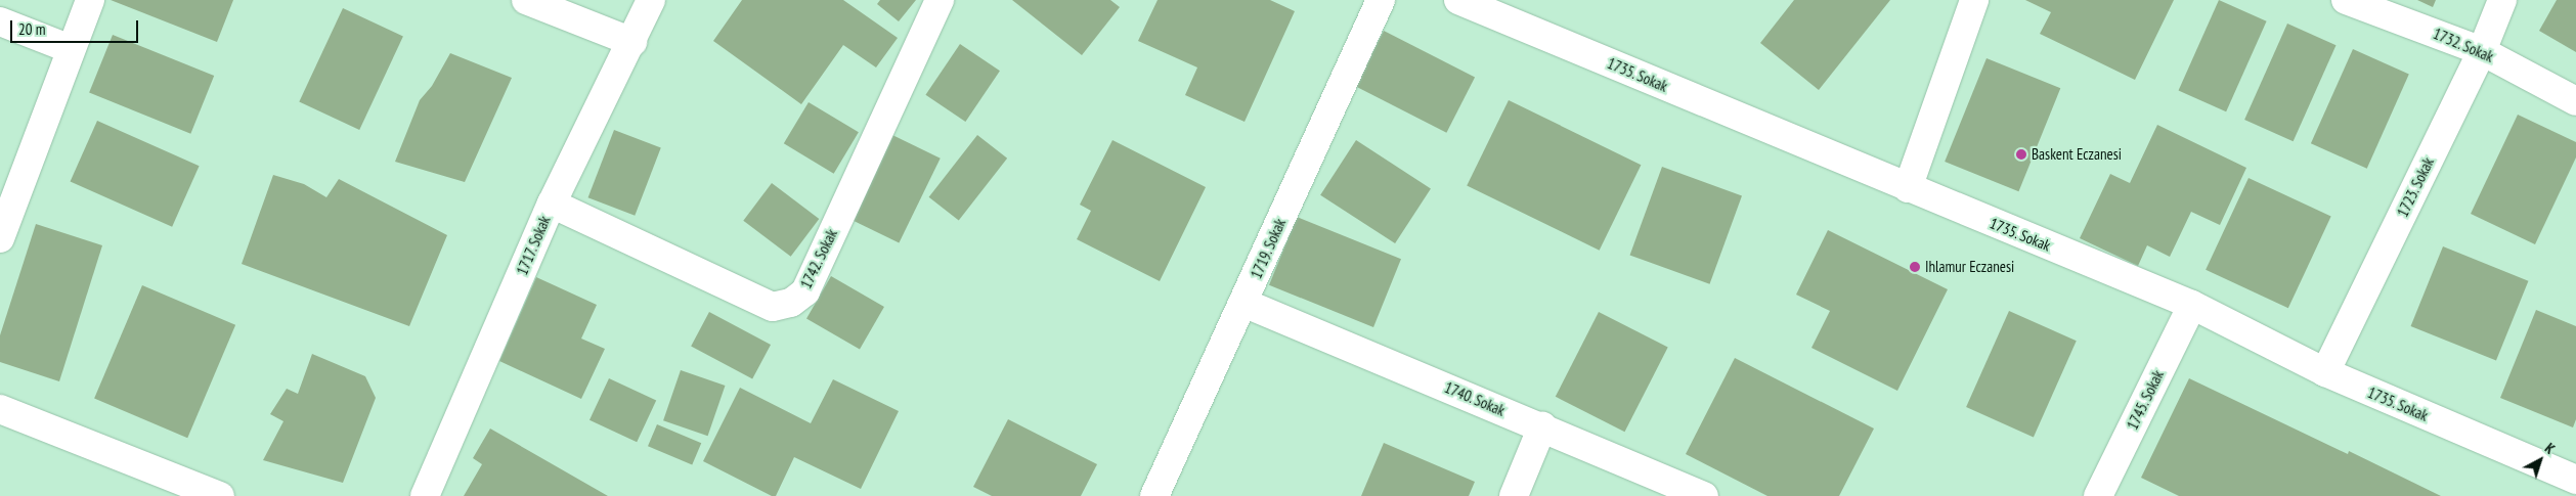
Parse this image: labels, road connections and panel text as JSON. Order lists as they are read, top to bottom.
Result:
{
  "streets": {
    "street": [
      "1732. Sokak",
      "1735. Sokak",
      "1723. Sokak",
      "1717. Sokak",
      "1719. Sokak",
      "1742. Sokak",
      "1740. Sokak",
      "1745. Sokak"
    ]
  },
  "crossings": [
    ["1732. Sokak", "1723. Sokak"],
    ["1735. Sokak", "1723. Sokak"],
    ["1735. Sokak", "1745. Sokak"],
    ["1717. Sokak", "1742. Sokak"],
    ["1719. Sokak", "1740. Sokak"]
  ],
  "places": ["Baskent Eczanesi", "Ihlamur Eczanesi"],
  "scale_bar": "20 m",
  "north": "top right"
}
